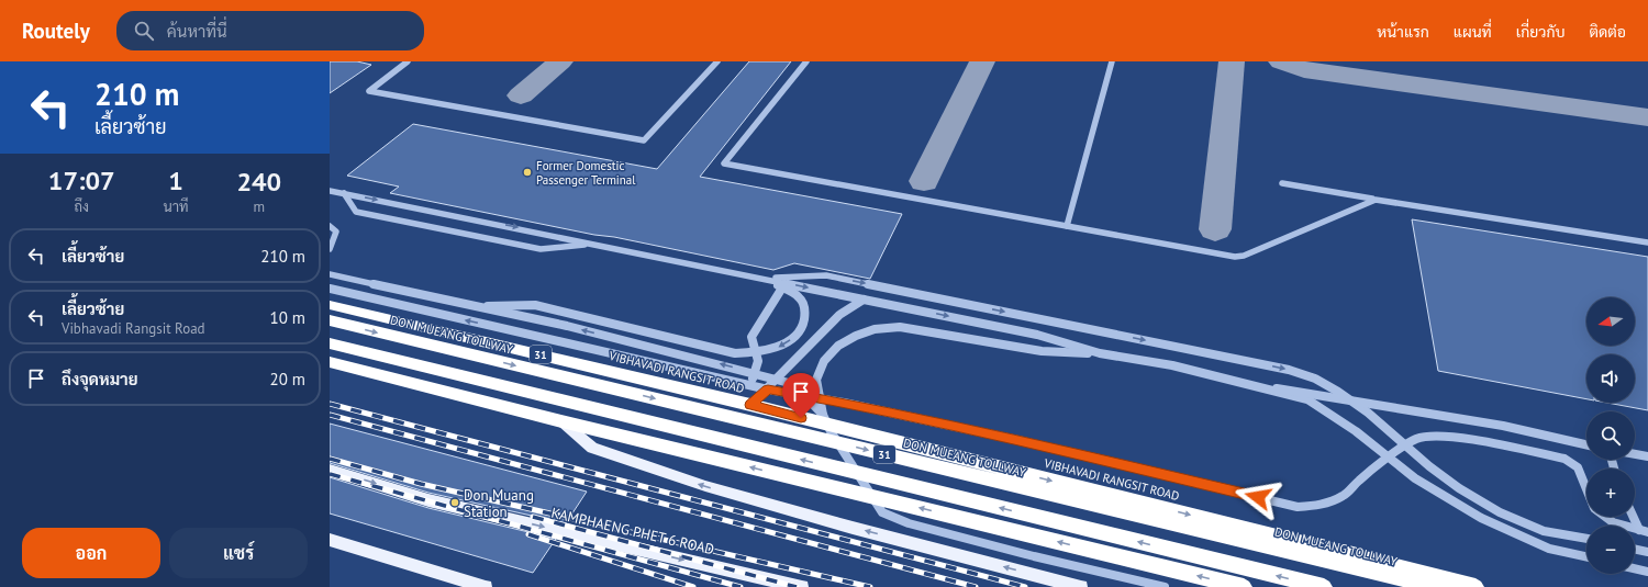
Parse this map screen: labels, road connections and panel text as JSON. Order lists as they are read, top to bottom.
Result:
{
  "streets": {
    "highway": ["DON MUEANG TOLLWAY", "31", "VIBHAVADI RANGSIT ROAD"],
    "main road": ["KAMPHAENG PHET 6 ROAD"]
  },
  "places": ["Former Domestic Passenger Terminal", "Don Muang Station"],
  "north": "left",
  "page": {
    "header": "Routely",
    "search": "ค้นหาที่นี่",
    "nav": [
      "หน้าแรก",
      "แผนที่",
      "เกี่ยวกับ",
      "ติดต่อ"
    ],
    "turn": ["210 m", "เลี้ยวซ้าย"],
    "eta": [
      "17:07",
      "ถึง",
      "1",
      "นาที",
      "240",
      "m"
    ],
    "list": [
      {
        "name": "เลี้ยวซ้าย",
        "value": "210 m"
      },
      {
        "name": "เลี้ยวซ้าย",
        "note": "Vibhavadi Rangsit Road",
        "value": "10 m"
      },
      {
        "name": "ถึงจุดหมาย",
        "value": "20 m"
      }
    ],
    "map_buttons": ["+", "−"],
    "buttons": ["ออก", "แชร์"]
  }
}
